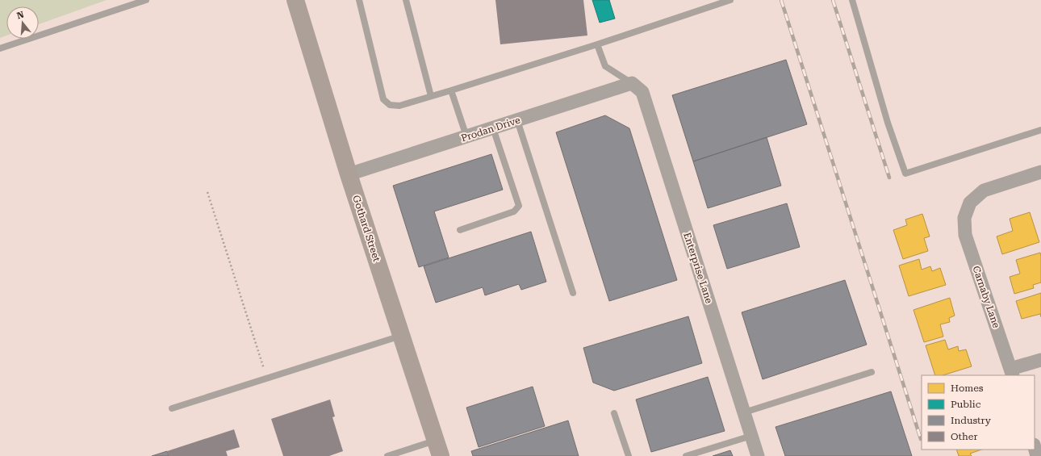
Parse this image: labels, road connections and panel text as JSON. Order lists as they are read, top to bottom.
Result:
{
  "streets": {
    "street": [
      "Prodan Drive",
      "Gothard Street",
      "Enterprise Lane",
      "Carnaby Lane"
    ]
  },
  "crossings": [
    ["Prodan Drive", "Gothard Street"],
    ["Prodan Drive", "Enterprise Lane"]
  ],
  "legend": [
    "Homes",
    "Public",
    "Industry",
    "Other"
  ],
  "north": "top"
}
